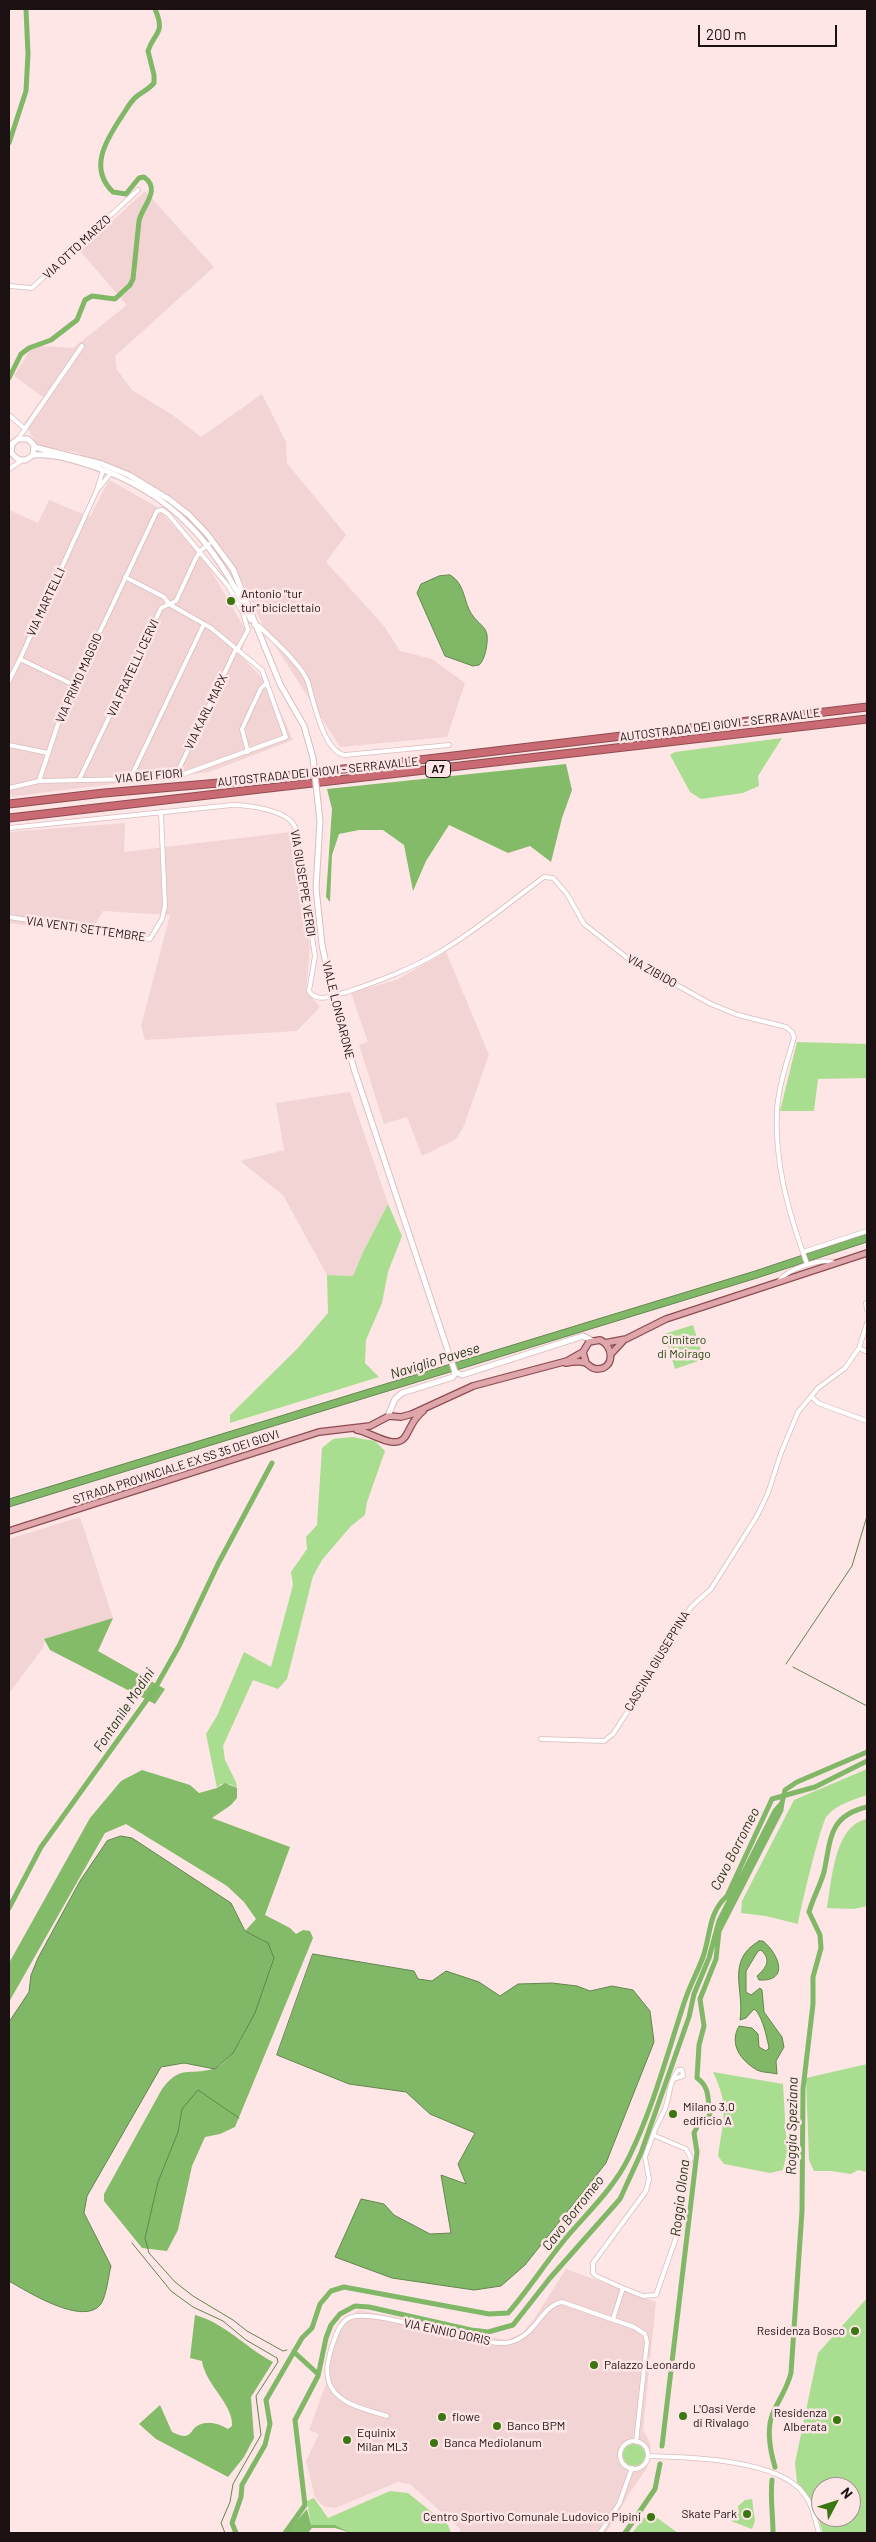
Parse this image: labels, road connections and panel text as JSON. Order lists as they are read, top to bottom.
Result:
{
  "streets": {
    "highway": ["AUTOSTRADA DEI GIOVI - SERRAVALLE", "A7"],
    "main road": ["VIALE LONGARONE", "STRADA PROVINCIALE EX SS 35 DEI GIOVI"],
    "street": [
      "VIA OTTO MARZO",
      "VIA MARTELLI",
      "VIA FRATELLI CERVI",
      "VIA PRIMO MAGGIO",
      "VIA KARL MARX",
      "VIA DEI FIORI",
      "VIA GIUSEPPE VERDI",
      "VIA VENTI SETTEMBRE",
      "VIA ZIBIDO",
      "CASCINA GIUSEPPINA",
      "VIA ENNIO DORIS"
    ]
  },
  "crossings": [
    ["VIA MARTELLI", "VIALE LONGARONE"],
    ["VIA FRATELLI CERVI", "VIA PRIMO MAGGIO"],
    ["VIA FRATELLI CERVI", "VIA KARL MARX"],
    ["VIA FRATELLI CERVI", "VIA DEI FIORI"],
    ["VIA FRATELLI CERVI", "VIALE LONGARONE"],
    ["VIA PRIMO MAGGIO", "VIA KARL MARX"],
    ["VIA PRIMO MAGGIO", "VIA DEI FIORI"],
    ["VIA KARL MARX", "VIA DEI FIORI"],
    ["VIA GIUSEPPE VERDI", "VIA VENTI SETTEMBRE"],
    ["VIA GIUSEPPE VERDI", "VIA ZIBIDO"],
    ["VIA GIUSEPPE VERDI", "VIALE LONGARONE"],
    ["VIA ZIBIDO", "VIALE LONGARONE"]
  ],
  "water": [
    "Naviglio Pavese",
    "Fontanile Modini",
    "Cavo Borromeo",
    "Roggia Speziana",
    "Roggia Olona"
  ],
  "parks": ["Cimitero di Moirago"],
  "places": [
    "Antonio \"tur tur\" biciclettaio",
    "Milano 3.0 edificio A",
    "Residenza Bosco",
    "Palazzo Leonardo",
    "L'Oasi Verde di Rivalago",
    "flowe",
    "Residenza Alberata",
    "Banco BPM",
    "Equinix Milan ML3",
    "Banca Mediolanum",
    "Skate Park",
    "Centro Sportivo Comunale Ludovico Pipini"
  ],
  "scale_bar": "200 m",
  "north": "top right"
}
